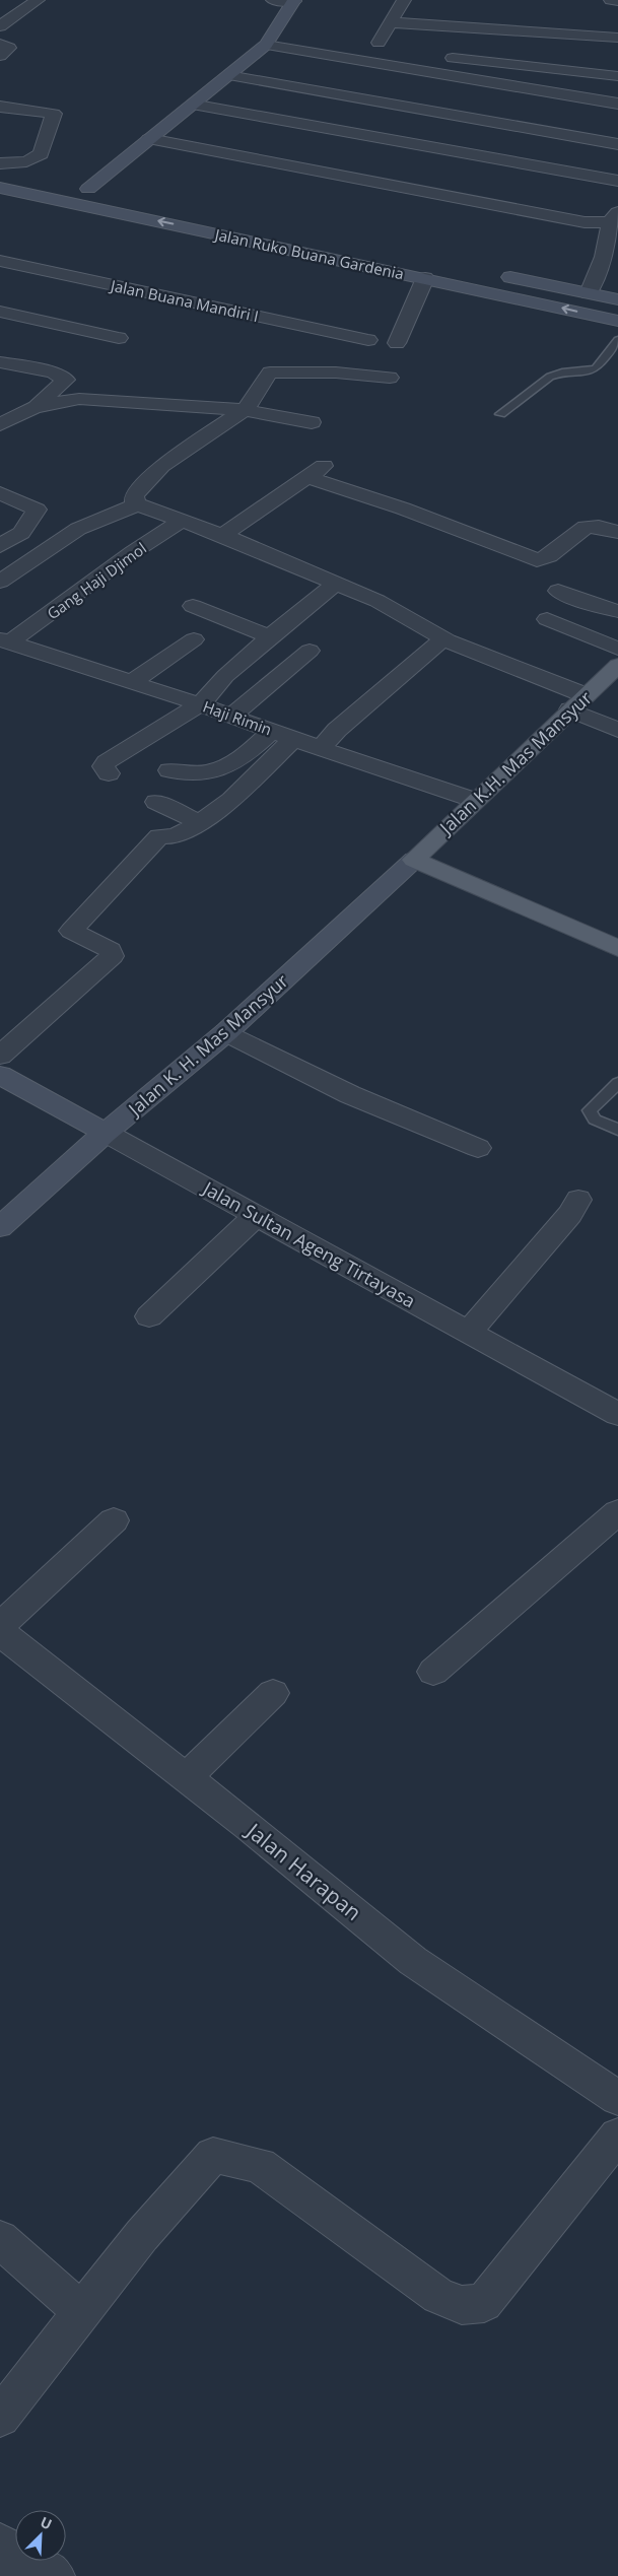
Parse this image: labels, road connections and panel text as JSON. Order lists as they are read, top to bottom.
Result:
{
  "streets": {
    "main road": ["Jalan K.H. Mas Mansyur"],
    "street": [
      "Jalan Ruko Buana Gardenia",
      "Jalan Buana Mandiri I",
      "Gang Haji Djimol",
      "Haji Rimin",
      "Jalan K. H. Mas Mansyur",
      "Jalan Sultan Ageng Tirtayasa",
      "Jalan Harapan"
    ]
  },
  "crossings": [
    ["Gang Haji Djimol", "Haji Rimin"],
    ["Haji Rimin", "Jalan K.H. Mas Mansyur"],
    ["Jalan K.H. Mas Mansyur", "Jalan K. H. Mas Mansyur"],
    ["Jalan K. H. Mas Mansyur", "Jalan Sultan Ageng Tirtayasa"]
  ],
  "north": "top right"
}
